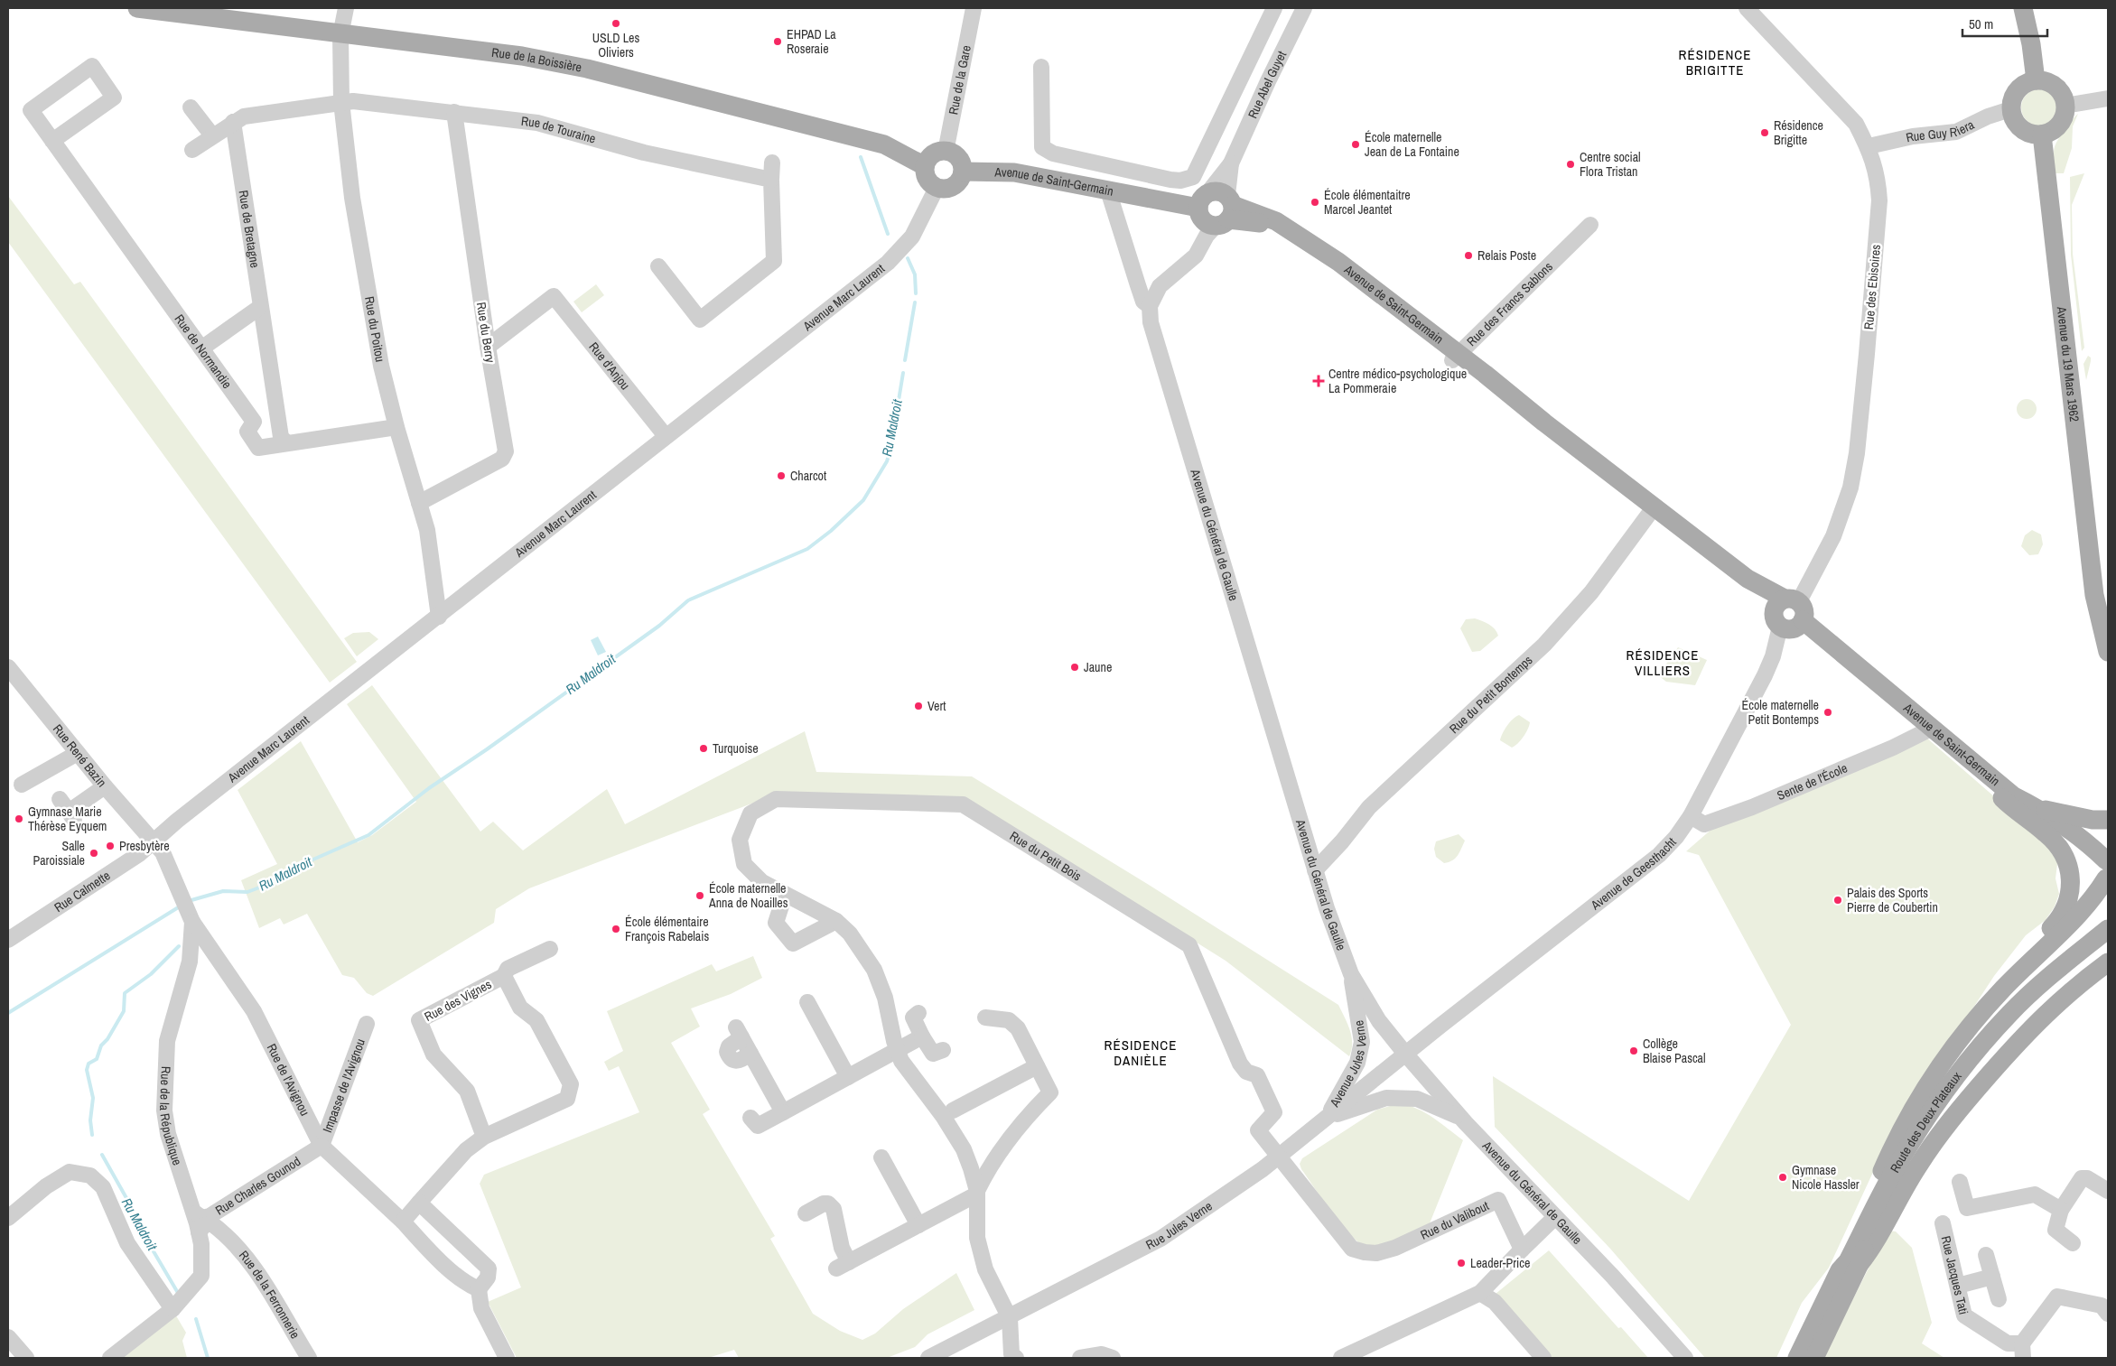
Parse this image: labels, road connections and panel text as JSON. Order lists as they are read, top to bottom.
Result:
{
  "streets": {
    "main road": [
      "Rue de la Boissière",
      "Avenue de Saint-Germain",
      "Avenue du 19 Mars 1962",
      "Route des Deux Plateaux"
    ],
    "street": [
      "Rue de la Gare",
      "Rue Abel Guyet",
      "Rue de Touraine",
      "Rue Guy Riera",
      "Rue de Bretagne",
      "Rue des Ebisoires",
      "Avenue Marc Laurent",
      "Rue des Francs Sablons",
      "Rue du Poitou",
      "Rue du Berry",
      "Rue de Normandie",
      "Rue d'Anjou",
      "Avenue du Général de Gaulle",
      "Rue du Petit Bontemps",
      "Rue René Bazin",
      "Sente de l'École",
      "Rue du Petit Bois",
      "Avenue de Geesthacht",
      "Rue Calmette",
      "Rue des Vignes",
      "Avenue Jules Verne",
      "Rue de l'Avignou",
      "Impasse de l'Avignou",
      "Rue de la République",
      "Rue Charles Gounod",
      "Rue du Valibout",
      "Rue Jules Verne",
      "Rue Jacques Tati",
      "Rue de la Ferronnerie"
    ]
  },
  "crossings": [
    ["Rue de la Boissière", "Rue de la Gare"],
    ["Rue de la Boissière", "Avenue de Saint-Germain"],
    ["Rue de la Boissière", "Avenue Marc Laurent"],
    ["Rue de la Boissière", "Rue du Poitou"],
    ["Rue de la Gare", "Avenue de Saint-Germain"],
    ["Rue de la Gare", "Avenue Marc Laurent"],
    ["Rue Abel Guyet", "Avenue de Saint-Germain"],
    ["Rue de Touraine", "Rue du Poitou"],
    ["Rue de Touraine", "Rue du Berry"],
    ["Rue Guy Riera", "Rue des Ebisoires"],
    ["Rue Guy Riera", "Avenue du 19 Mars 1962"],
    ["Avenue de Saint-Germain", "Rue des Ebisoires"],
    ["Avenue de Saint-Germain", "Avenue Marc Laurent"],
    ["Avenue de Saint-Germain", "Rue des Francs Sablons"],
    ["Avenue de Saint-Germain", "Avenue du Général de Gaulle"],
    ["Avenue de Saint-Germain", "Rue du Petit Bontemps"],
    ["Avenue de Saint-Germain", "Sente de l'École"],
    ["Avenue de Saint-Germain", "Avenue de Geesthacht"],
    ["Rue des Ebisoires", "Avenue de Geesthacht"],
    ["Avenue Marc Laurent", "Rue du Poitou"],
    ["Avenue Marc Laurent", "Rue d'Anjou"],
    ["Avenue Marc Laurent", "Rue René Bazin"],
    ["Avenue Marc Laurent", "Rue Calmette"],
    ["Avenue Marc Laurent", "Rue de la République"],
    ["Rue du Poitou", "Rue du Berry"],
    ["Rue du Berry", "Rue d'Anjou"],
    ["Avenue du Général de Gaulle", "Rue du Petit Bontemps"],
    ["Avenue du Général de Gaulle", "Avenue de Geesthacht"],
    ["Avenue du Général de Gaulle", "Avenue Jules Verne"],
    ["Avenue du Général de Gaulle", "Rue Jules Verne"],
    ["Rue René Bazin", "Rue Calmette"],
    ["Rue René Bazin", "Rue de la République"],
    ["Sente de l'École", "Avenue de Geesthacht"],
    ["Rue du Petit Bois", "Rue du Valibout"],
    ["Rue du Petit Bois", "Rue Jules Verne"],
    ["Avenue de Geesthacht", "Rue Jules Verne"],
    ["Rue Calmette", "Rue de la République"],
    ["Avenue Jules Verne", "Rue Jules Verne"],
    ["Rue de l'Avignou", "Impasse de l'Avignou"],
    ["Rue de l'Avignou", "Rue de la République"],
    ["Rue de l'Avignou", "Rue Charles Gounod"],
    ["Impasse de l'Avignou", "Rue Charles Gounod"],
    ["Rue de la République", "Rue Charles Gounod"],
    ["Rue de la République", "Rue de la Ferronnerie"],
    ["Rue du Valibout", "Rue Jules Verne"]
  ],
  "districts": ["RÉSIDENCE BRIGITTE", "RÉSIDENCE VILLIERS", "RÉSIDENCE DANIÈLE"],
  "water": ["Ru Maldroit"],
  "places": {
    "other": [
      "USLD Les Oliviers",
      "EHPAD La Roseraie",
      "Résidence Brigitte",
      "École maternelle Jean de La Fontaine",
      "Centre social Flora Tristan",
      "École élémentaitre Marcel Jeantet",
      "Relais Poste",
      "Charcot",
      "Jaune",
      "Vert",
      "École maternelle Petit Bontemps",
      "Turquoise",
      "Gymnase Marie Thérèse Eyquem",
      "Presbytère",
      "Salle Paroissiale",
      "École maternelle Anna de Noailles",
      "Palais des Sports Pierre de Coubertin",
      "École élémentaire François Rabelais",
      "Collège Blaise Pascal",
      "Gymnase Nicole Hassler",
      "Leader-Price"
    ],
    "health": ["Centre médico-psychologique La Pommeraie"]
  },
  "scale_bar": "50 m"
}
